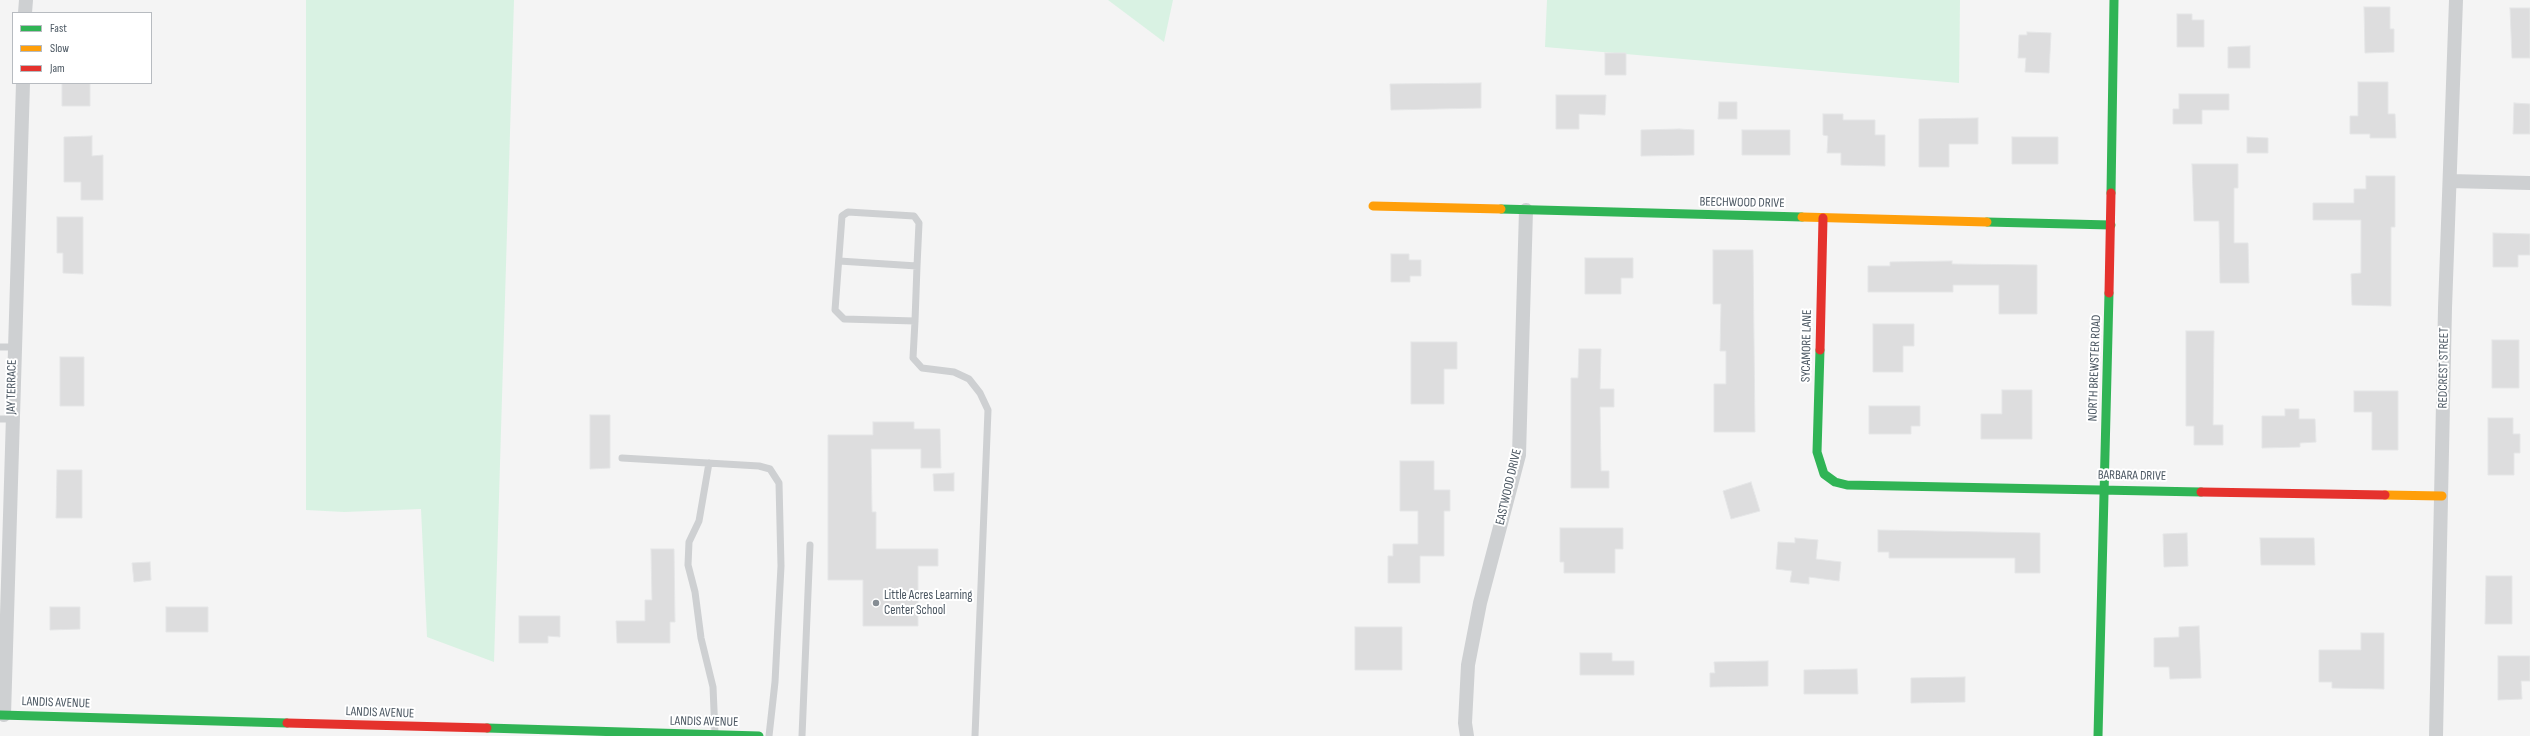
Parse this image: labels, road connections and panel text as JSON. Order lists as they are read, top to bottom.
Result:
{
  "streets": {
    "street": [
      "BEECHWOOD DRIVE",
      "SYCAMORE LANE",
      "NORTH BREWSTER ROAD",
      "REDCREST STREET",
      "JAY TERRACE",
      "BARBARA DRIVE",
      "EASTWOOD DRIVE",
      "LANDIS AVENUE"
    ]
  },
  "crossings": [
    ["BEECHWOOD DRIVE", "SYCAMORE LANE"],
    ["BEECHWOOD DRIVE", "NORTH BREWSTER ROAD"],
    ["BEECHWOOD DRIVE", "EASTWOOD DRIVE"],
    ["SYCAMORE LANE", "BARBARA DRIVE"],
    ["NORTH BREWSTER ROAD", "BARBARA DRIVE"],
    ["REDCREST STREET", "BARBARA DRIVE"],
    ["JAY TERRACE", "LANDIS AVENUE"]
  ],
  "places": ["Little Acres Learning Center School"],
  "legend": ["Fast", "Slow", "Jam"]
}
